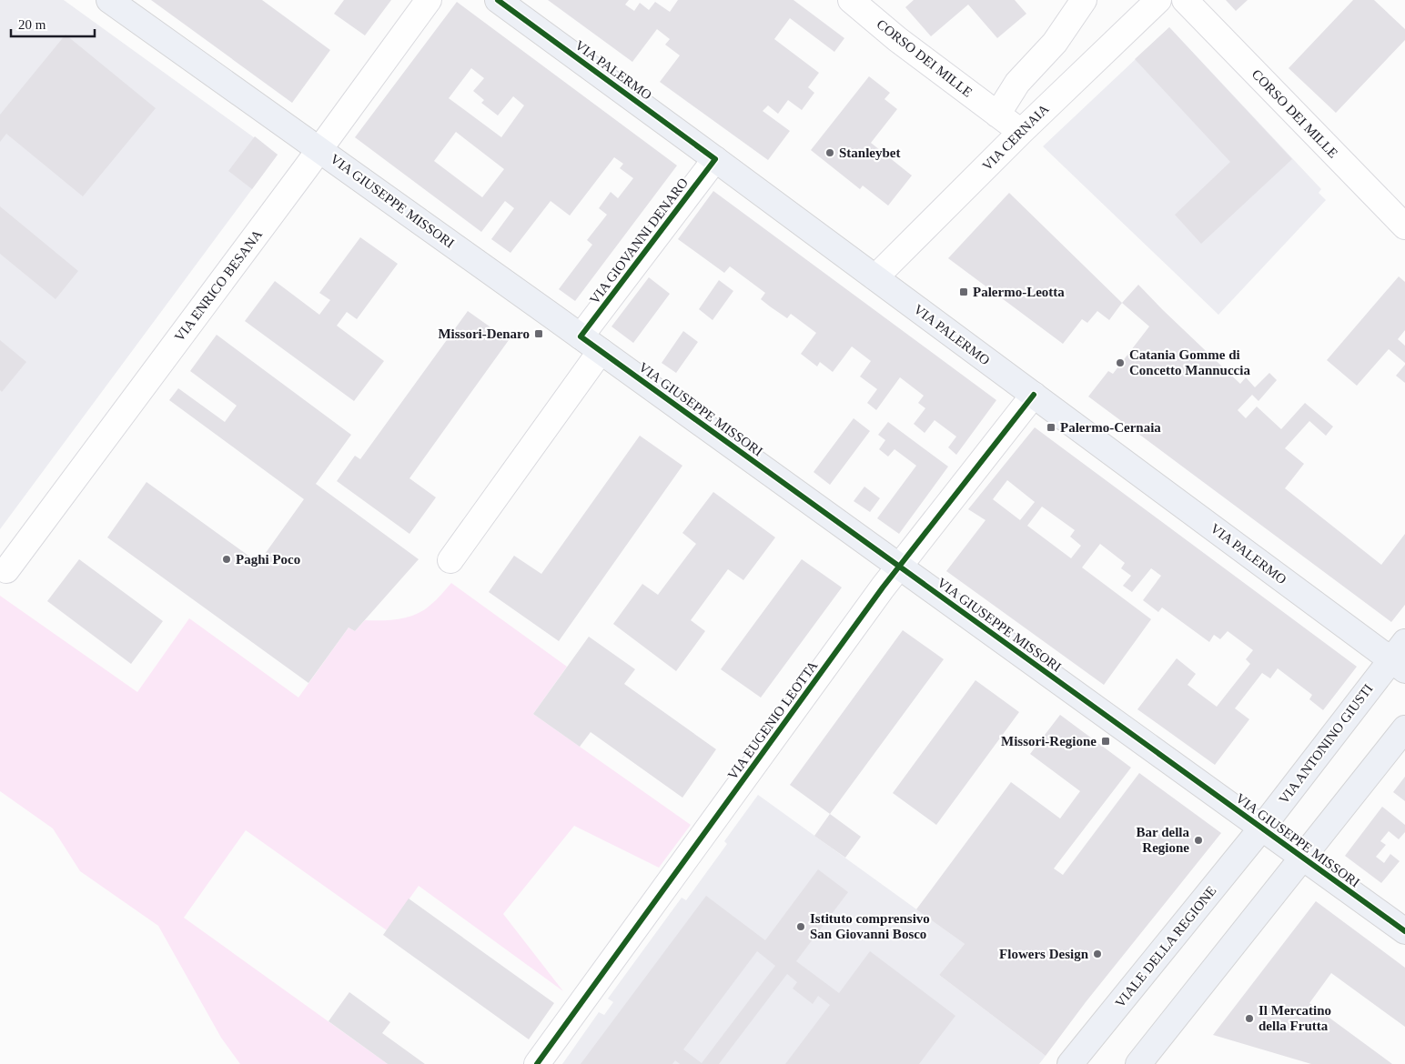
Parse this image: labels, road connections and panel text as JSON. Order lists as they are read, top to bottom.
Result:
{
  "streets": {
    "main road": [
      "VIA PALERMO",
      "VIA GIUSEPPE MISSORI",
      "VIA ANTONINO GIUSTI",
      "VIALE DELLA REGIONE"
    ],
    "street": [
      "CORSO DEI MILLE",
      "VIA CERNAIA",
      "VIA GIOVANNI DENARO",
      "VIA ENRICO BESANA",
      "VIA EUGENIO LEOTTA"
    ]
  },
  "crossings": [
    ["CORSO DEI MILLE", "VIA CERNAIA"],
    ["VIA PALERMO", "VIA CERNAIA"],
    ["VIA PALERMO", "VIA GIOVANNI DENARO"],
    ["VIA PALERMO", "VIA EUGENIO LEOTTA"],
    ["VIA PALERMO", "VIA ANTONINO GIUSTI"],
    ["VIA GIUSEPPE MISSORI", "VIA GIOVANNI DENARO"],
    ["VIA GIUSEPPE MISSORI", "VIA ENRICO BESANA"],
    ["VIA GIUSEPPE MISSORI", "VIA EUGENIO LEOTTA"],
    ["VIA GIUSEPPE MISSORI", "VIA ANTONINO GIUSTI"],
    ["VIA GIUSEPPE MISSORI", "VIALE DELLA REGIONE"],
    ["VIA ANTONINO GIUSTI", "VIALE DELLA REGIONE"]
  ],
  "places": {
    "other": [
      "Stanleybet",
      "Catania Gomme di Concetto Mannuccia",
      "Paghi Poco",
      "Bar della Regione",
      "Istituto comprensivo San Giovanni Bosco",
      "Flowers Design",
      "Il Mercatino della Frutta"
    ],
    "transit": [
      "Palermo-Leotta",
      "Missori-Denaro",
      "Palermo-Cernaia",
      "Missori-Regione"
    ]
  },
  "scale_bar": "20 m"
}
